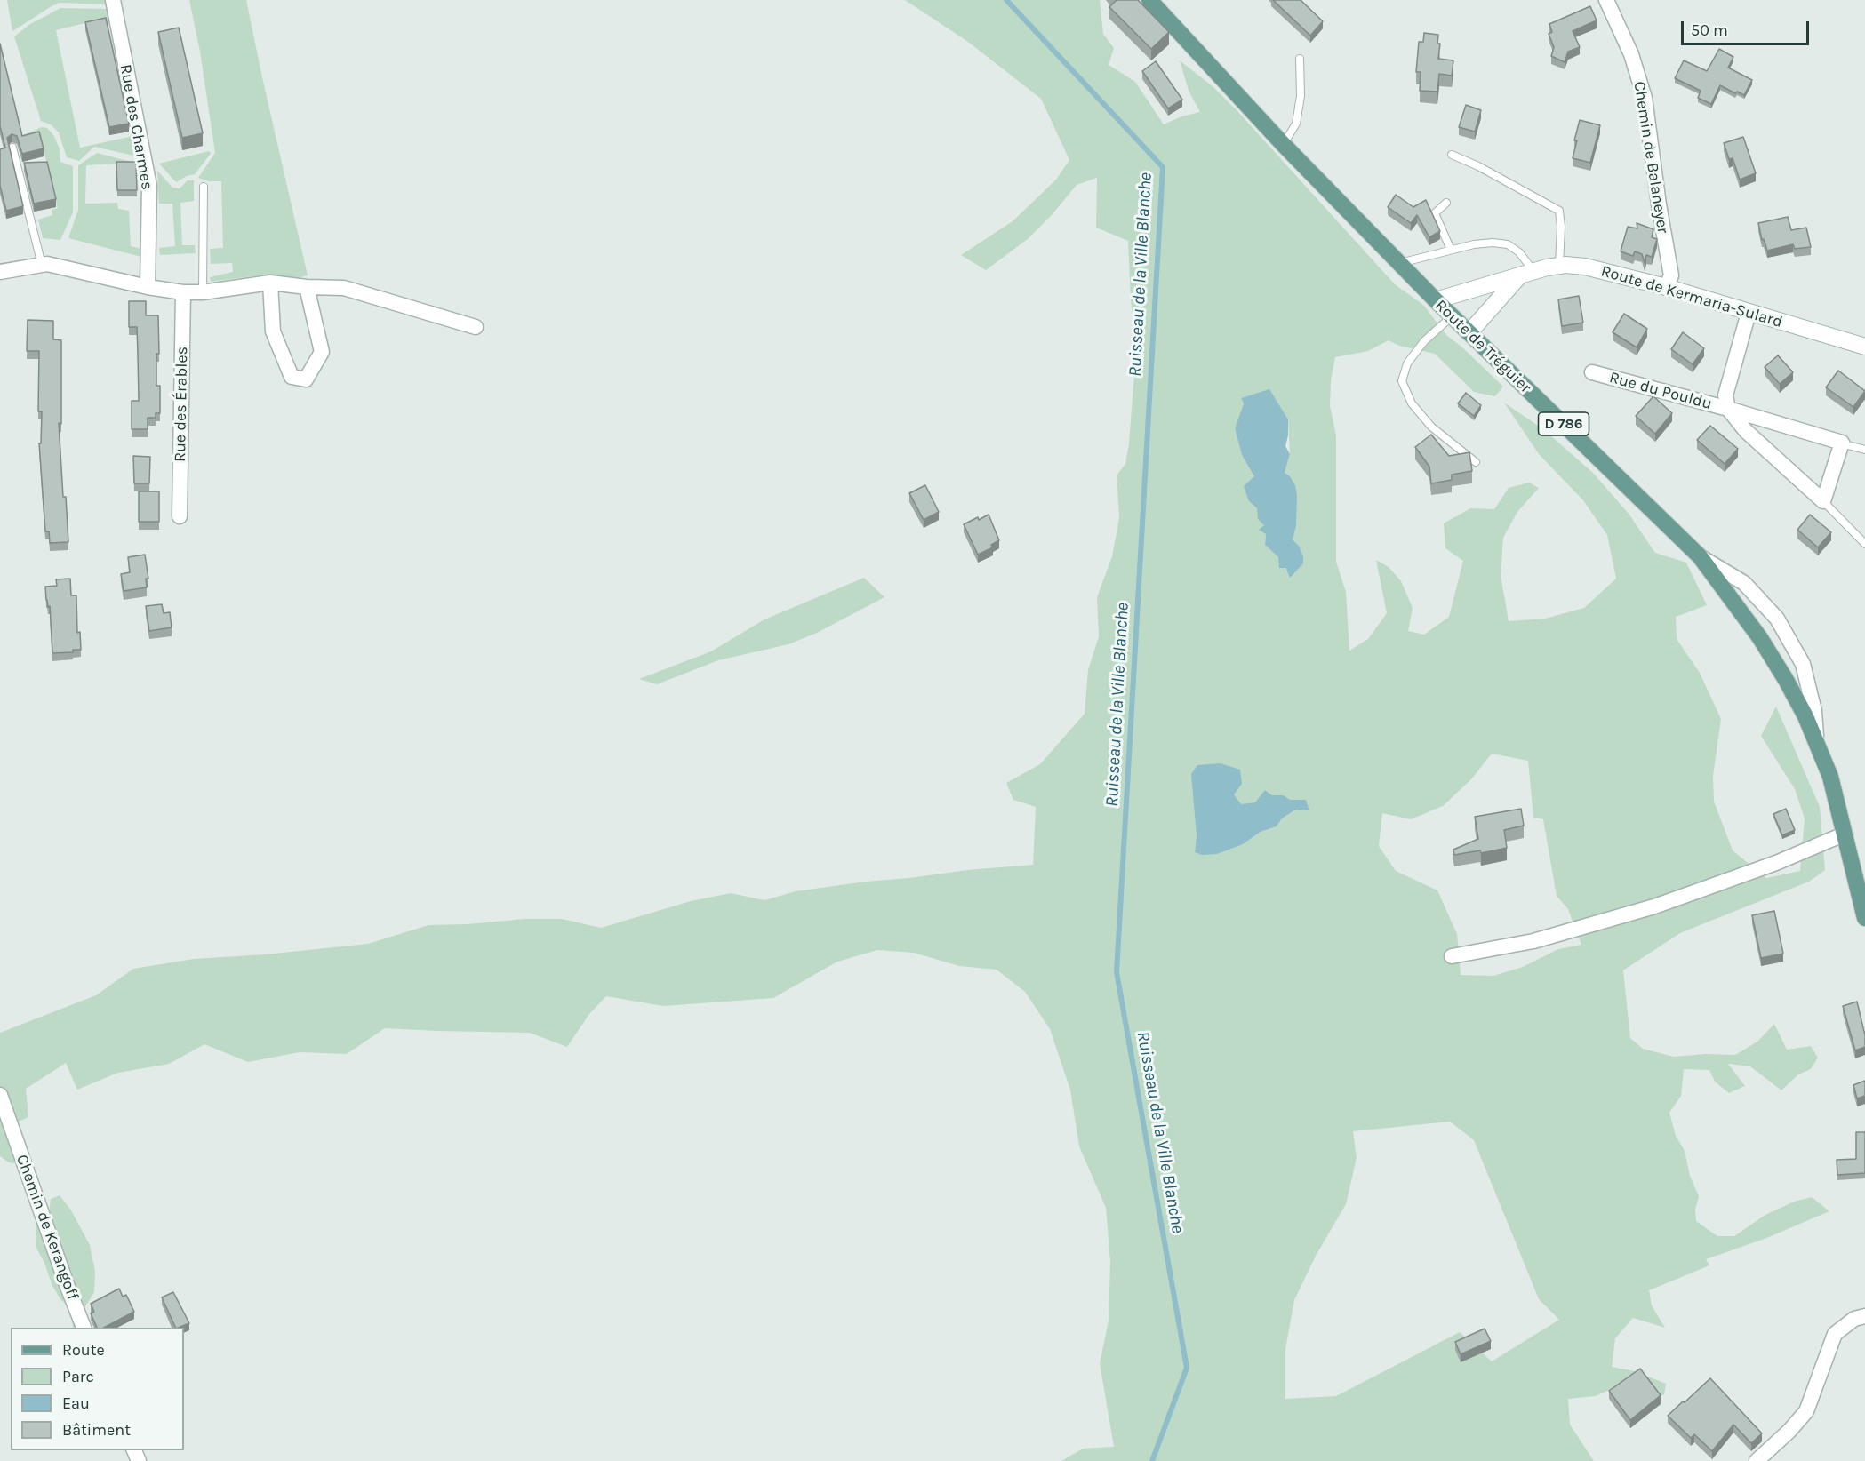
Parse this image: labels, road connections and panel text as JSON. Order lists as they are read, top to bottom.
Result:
{
  "streets": {
    "main road": ["Route de Tréguier", "D 786"],
    "street": [
      "Rue des Charmes",
      "Chemin de Balaneyer",
      "Route de Kermaria-Sulard",
      "Rue du Pouldu",
      "Rue des Érables",
      "Chemin de Kerangoff"
    ]
  },
  "crossings": [
    ["Chemin de Balaneyer", "Route de Kermaria-Sulard"],
    ["Route de Kermaria-Sulard", "Route de Tréguier"]
  ],
  "water": ["Ruisseau de la Ville Blanche"],
  "legend": [
    "Route",
    "Parc",
    "Eau",
    "Bâtiment"
  ],
  "scale_bar": "50 m"
}
